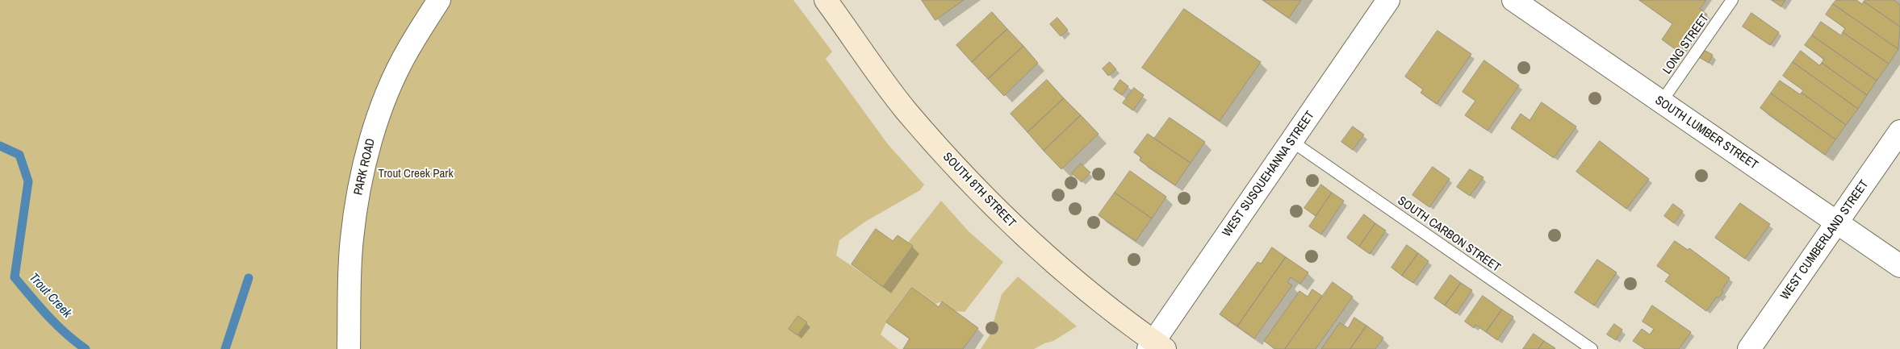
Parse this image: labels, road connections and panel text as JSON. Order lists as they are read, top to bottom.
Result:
{
  "streets": {
    "main road": ["SOUTH 8TH STREET"],
    "street": [
      "SOUTH LUMBER STREET",
      "PARK ROAD",
      "WEST SUSQUEHANNA STREET",
      "WEST CUMBERLAND STREET"
    ],
    "lane": ["LONG STREET", "SOUTH CARBON STREET"]
  },
  "crossings": [
    ["LONG STREET", "SOUTH LUMBER STREET"],
    ["SOUTH LUMBER STREET", "WEST CUMBERLAND STREET"],
    ["WEST SUSQUEHANNA STREET", "SOUTH 8TH STREET"],
    ["WEST SUSQUEHANNA STREET", "SOUTH CARBON STREET"]
  ],
  "water": ["Trout Creek"],
  "parks": ["Trout Creek Park"]
}
